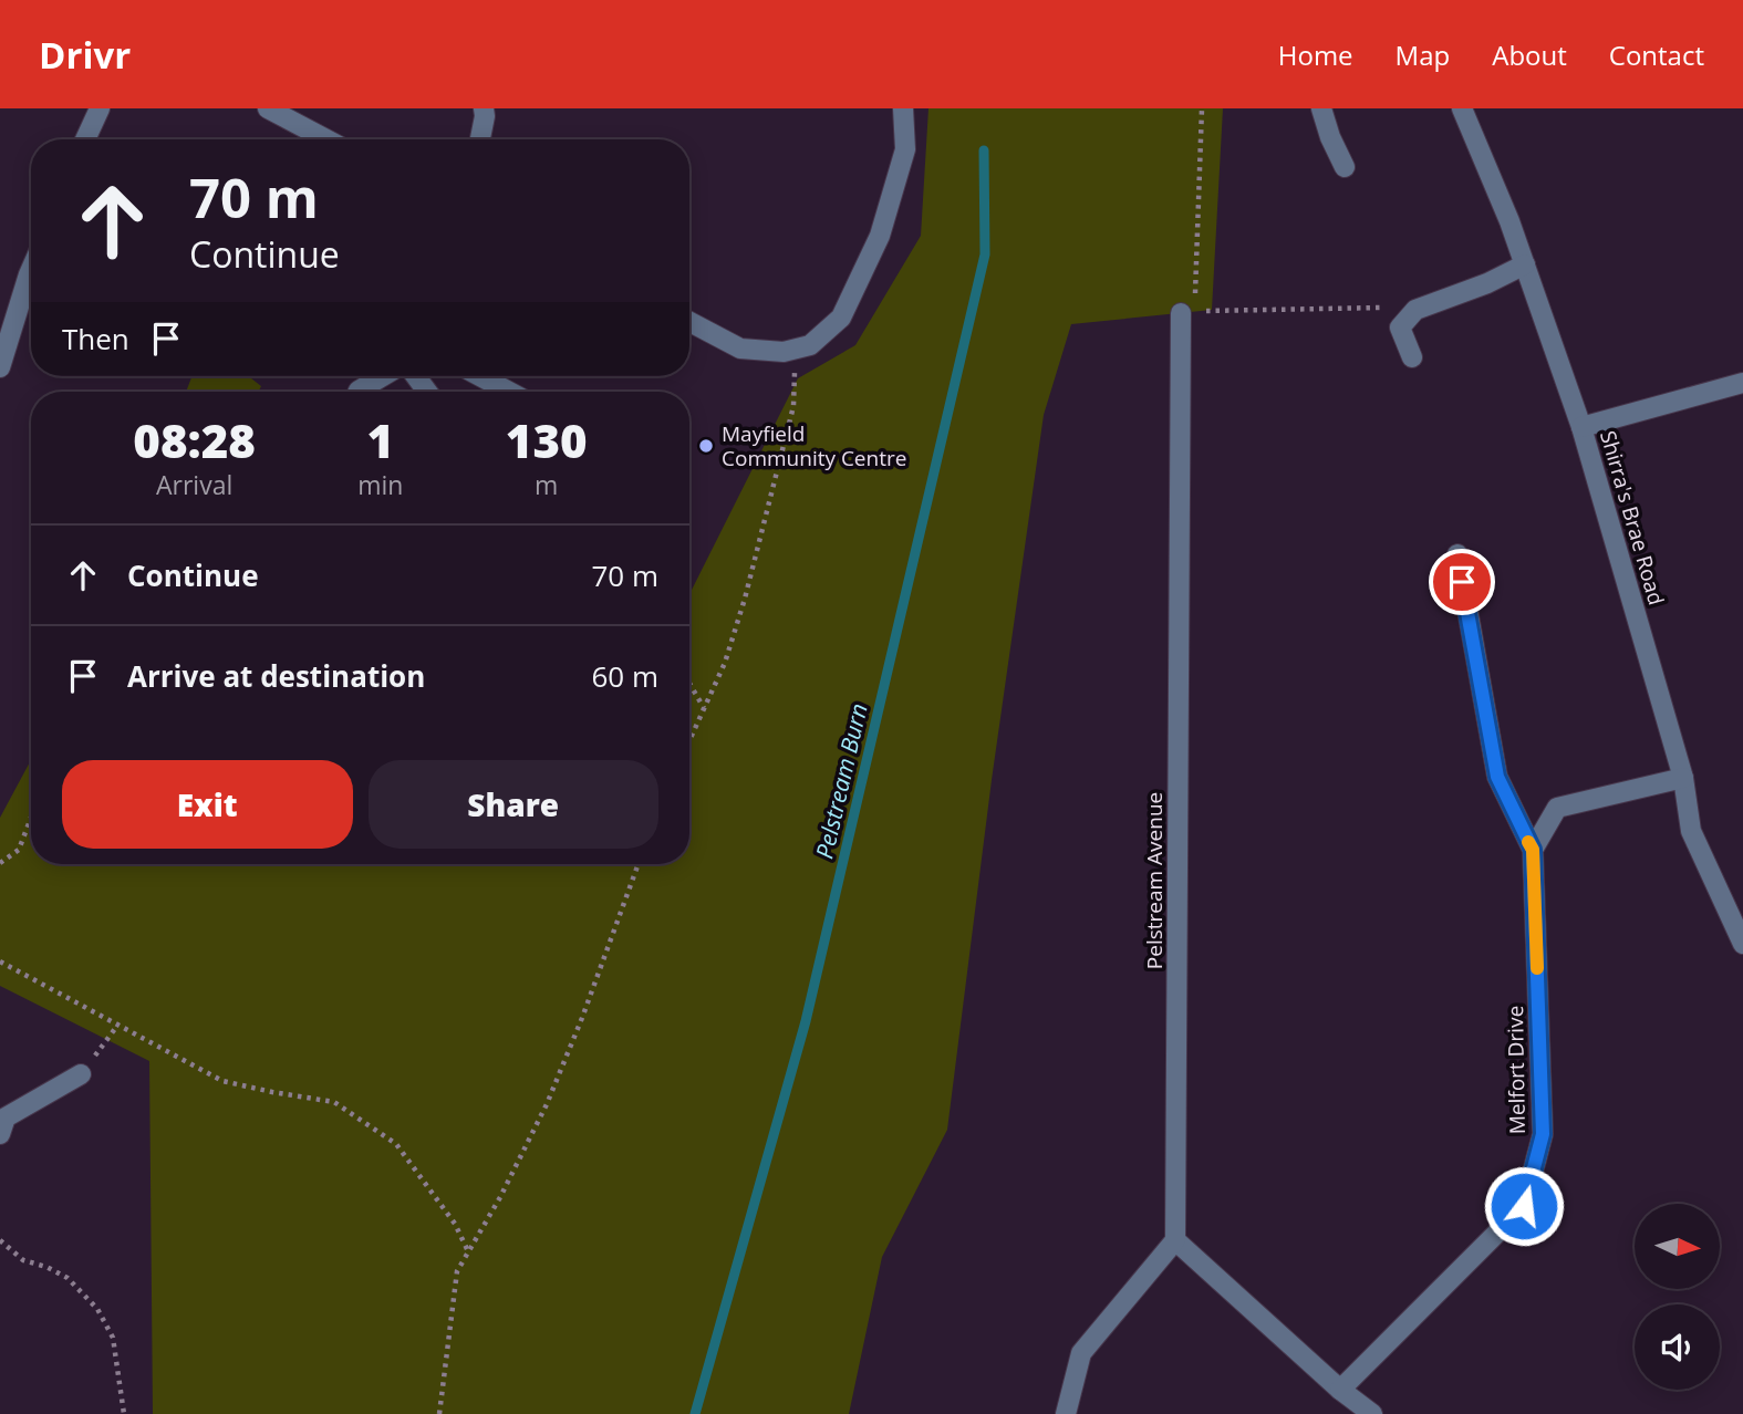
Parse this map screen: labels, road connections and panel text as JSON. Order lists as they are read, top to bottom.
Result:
{
  "streets": {
    "street": ["Shirra's Brae Road", "Pelstream Avenue", "Melfort Drive"]
  },
  "water": ["Pelstream Burn"],
  "places": ["Mayfield Community Centre"],
  "north": "right",
  "page": {
    "header": "Drivr",
    "nav": [
      "Home",
      "Map",
      "About",
      "Contact"
    ],
    "turn": ["70 m", "Continue"],
    "then": "Then",
    "eta": [
      "08:28",
      "Arrival",
      "1",
      "min",
      "130",
      "m"
    ],
    "list": [
      {
        "name": "Continue",
        "value": "70 m"
      },
      {
        "name": "Arrive at destination",
        "value": "60 m"
      }
    ],
    "buttons": ["Exit", "Share"]
  }
}
